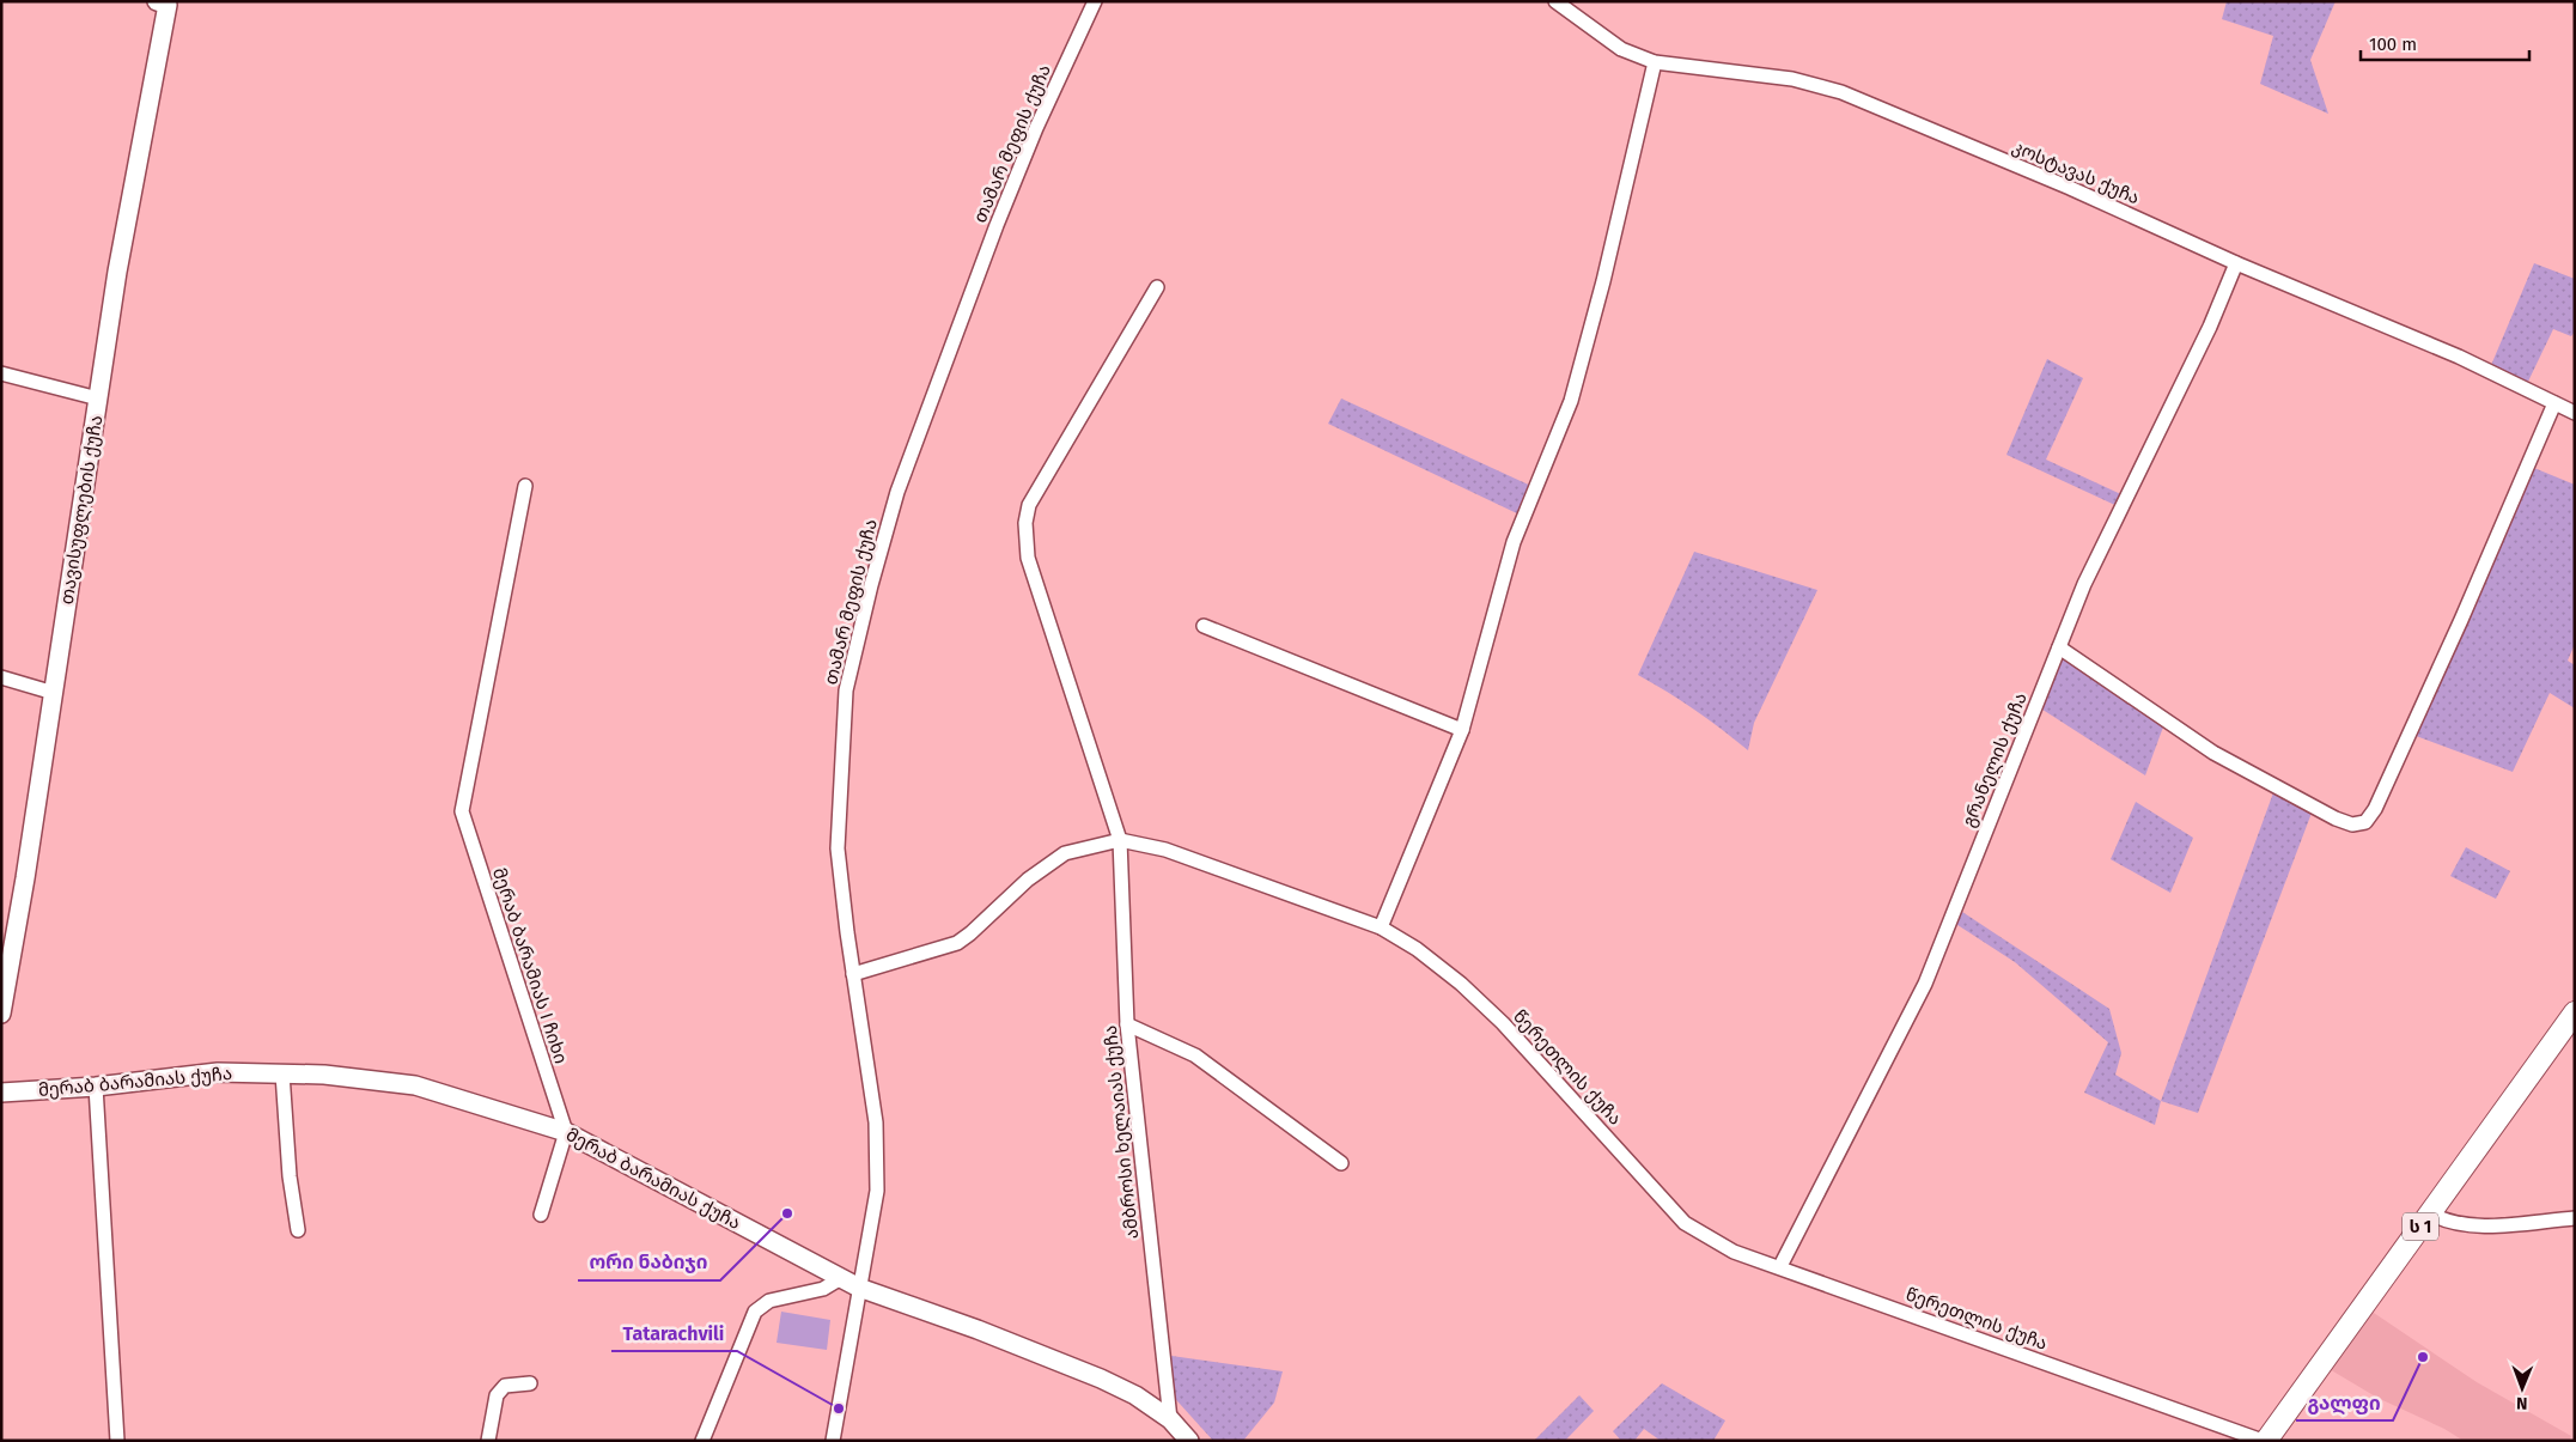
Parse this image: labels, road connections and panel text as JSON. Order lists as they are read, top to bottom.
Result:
{
  "streets": {
    "highway": ["ს 1"],
    "main road": ["თავისუფლების ქუჩა", "მერაბ ბარამიას ქუჩა"],
    "street": [
      "თამარ მეფის ქუჩა",
      "კოსტავას ქუჩა",
      "გრანელის ქუჩა",
      "მერაბ ბარამიას I ჩიხი",
      "წერეთლის ქუჩა",
      "ამბროსი ხელაიას ქუჩა"
    ]
  },
  "crossings": [
    ["თამარ მეფის ქუჩა", "წერეთლის ქუჩა"],
    ["თამარ მეფის ქუჩა", "მერაბ ბარამიას ქუჩა"],
    ["კოსტავას ქუჩა", "გრანელის ქუჩა"],
    ["გრანელის ქუჩა", "წერეთლის ქუჩა"],
    ["მერაბ ბარამიას I ჩიხი", "მერაბ ბარამიას ქუჩა"],
    ["წერეთლის ქუჩა", "ამბროსი ხელაიას ქუჩა"],
    ["წერეთლის ქუჩა", "ს 1"],
    ["მერაბ ბარამიას ქუჩა", "ამბროსი ხელაიას ქუჩა"]
  ],
  "places": ["ორი ნაბიჯი", "გალფი", "Tatarachvili"],
  "scale_bar": "100 m",
  "north": "bottom"
}
